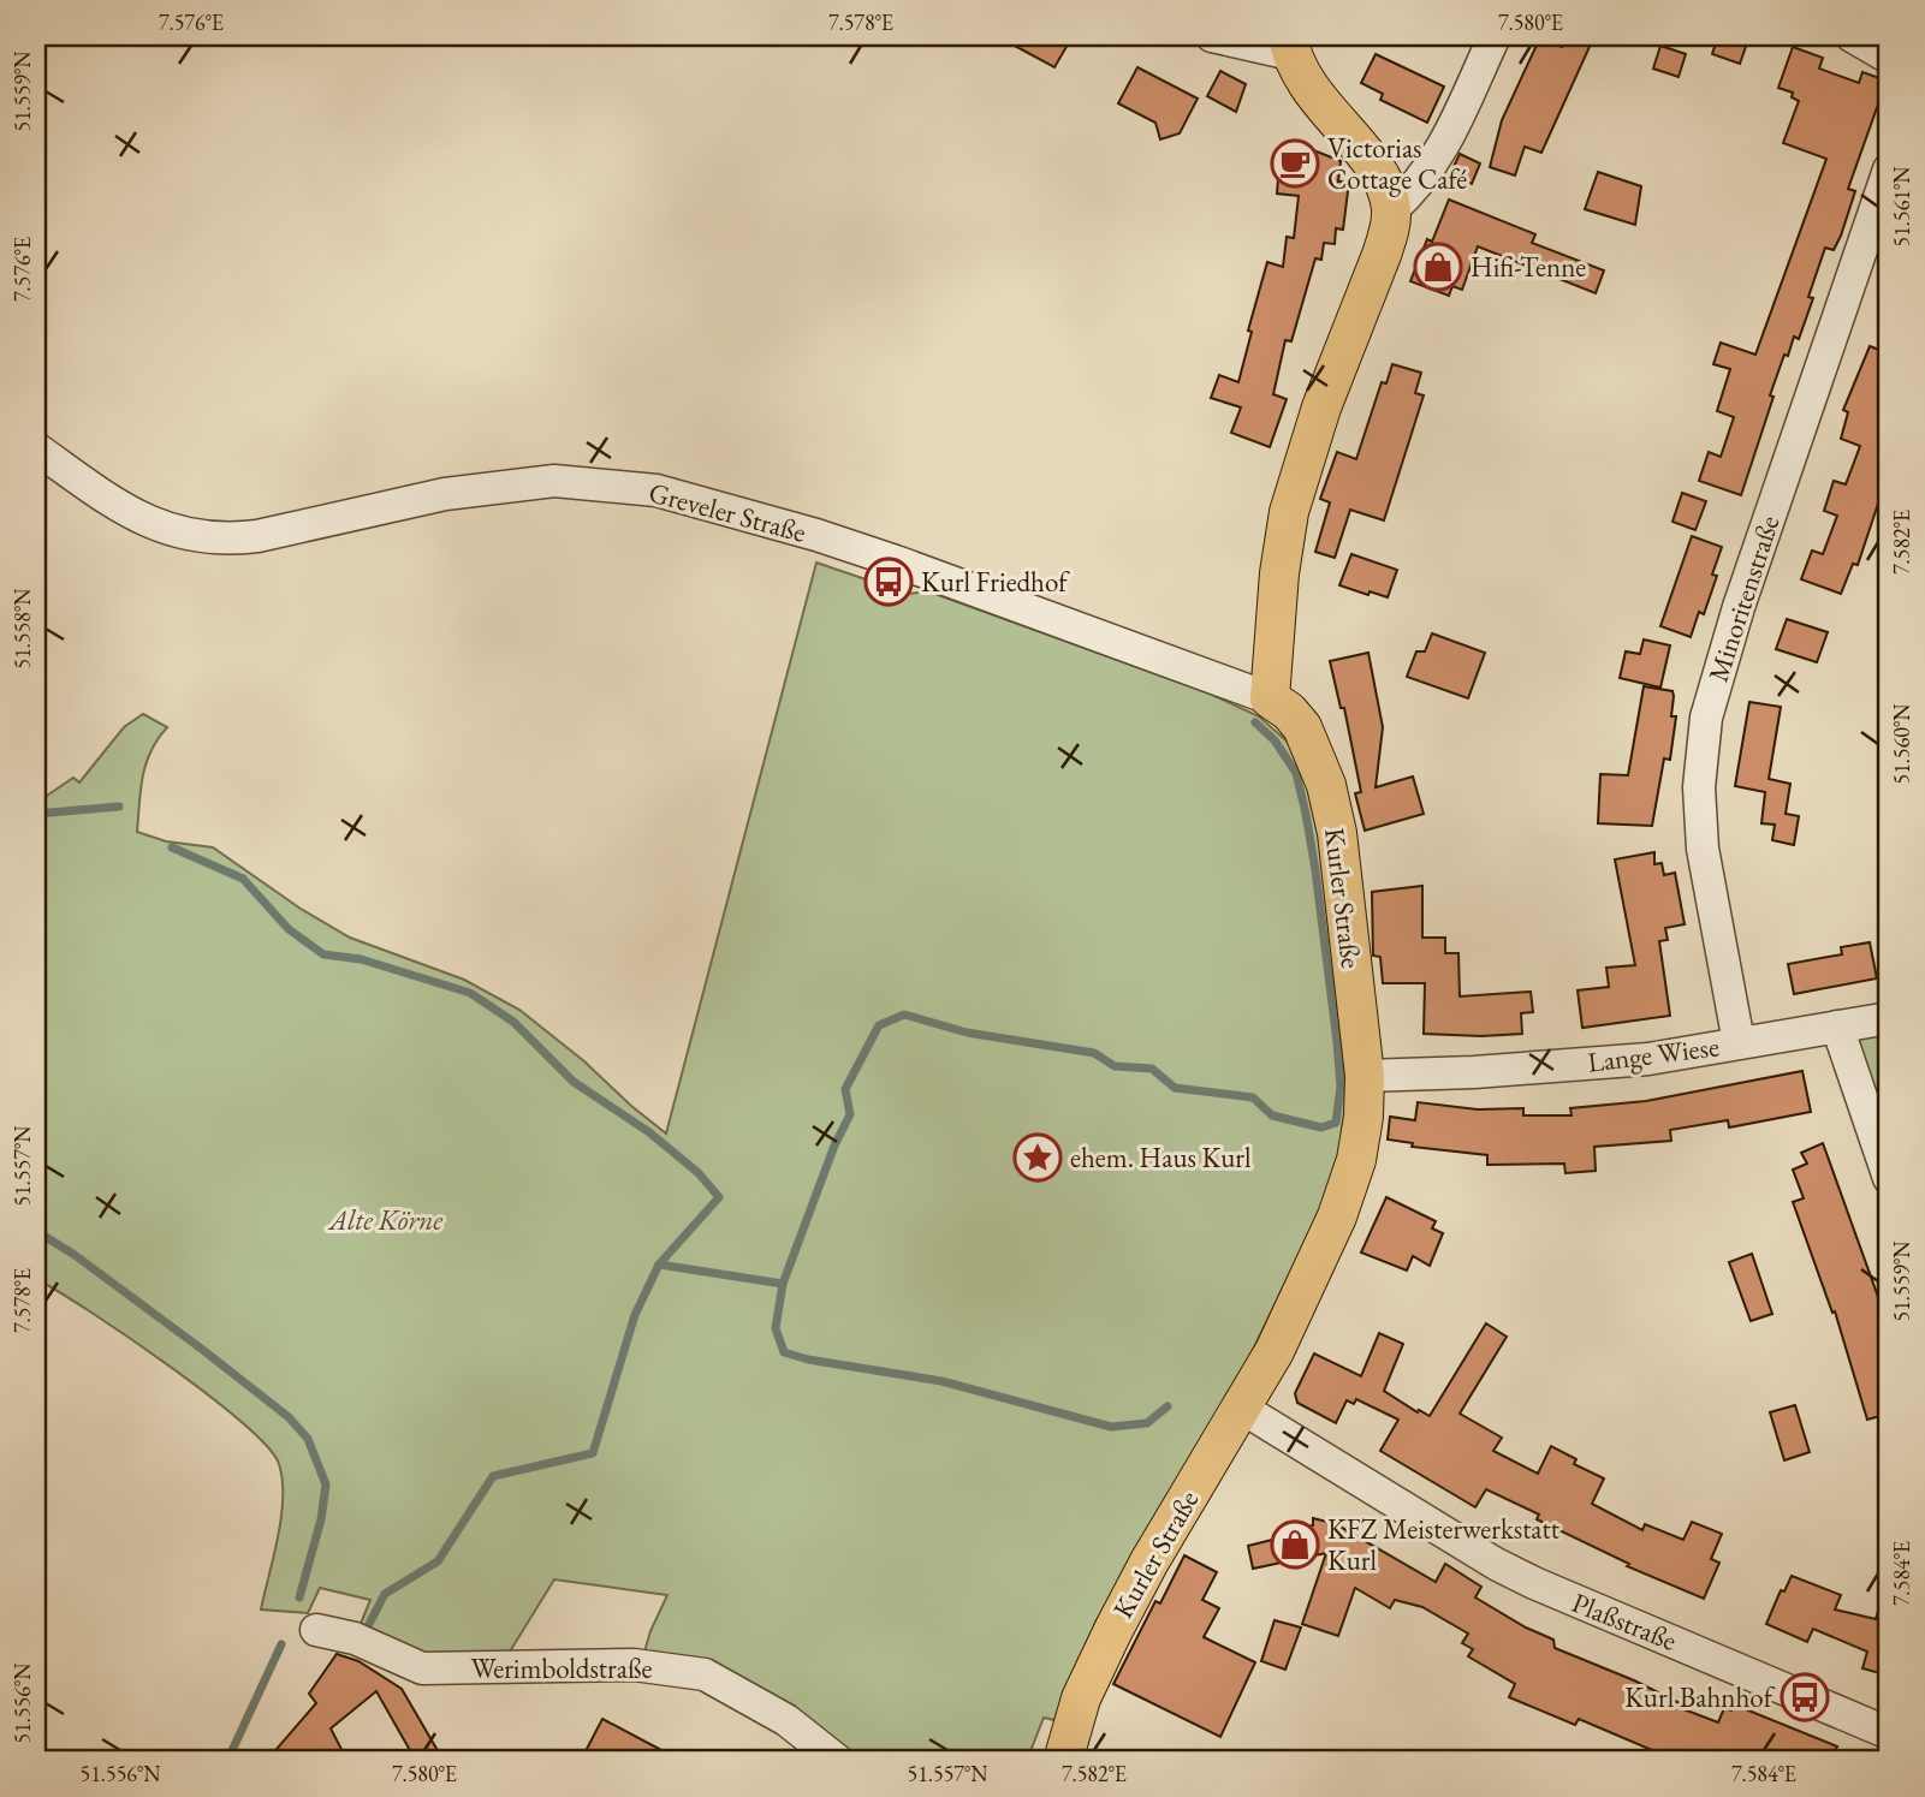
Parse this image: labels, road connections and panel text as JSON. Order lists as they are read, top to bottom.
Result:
{
  "streets": {
    "main road": ["Kurler Straße"],
    "street": [
      "Greveler Straße",
      "Minoritenstraße",
      "Lange Wiese",
      "Plaßstraße",
      "Werimboldstraße"
    ]
  },
  "crossings": [
    ["Greveler Straße", "Kurler Straße"],
    ["Minoritenstraße", "Lange Wiese"],
    ["Kurler Straße", "Lange Wiese"],
    ["Kurler Straße", "Plaßstraße"]
  ],
  "parks": ["Alte Körne"],
  "places": {
    "cafe": ["Victorias Cottage Café"],
    "shop": ["Hifi-Tenne", "KFZ Meisterwerkstatt Kurl"],
    "bus stop": ["Kurl Friedhof", "Kurl Bahnhof"],
    "place": ["ehem. Haus Kurl"]
  },
  "coordinates": [
    "7.576°E",
    "7.578°E",
    "7.580°E",
    "51.559°N",
    "51.561°N",
    "7.582°E",
    "51.558°N",
    "51.560°N",
    "51.557°N",
    "7.584°E",
    "51.556°N"
  ]
}
